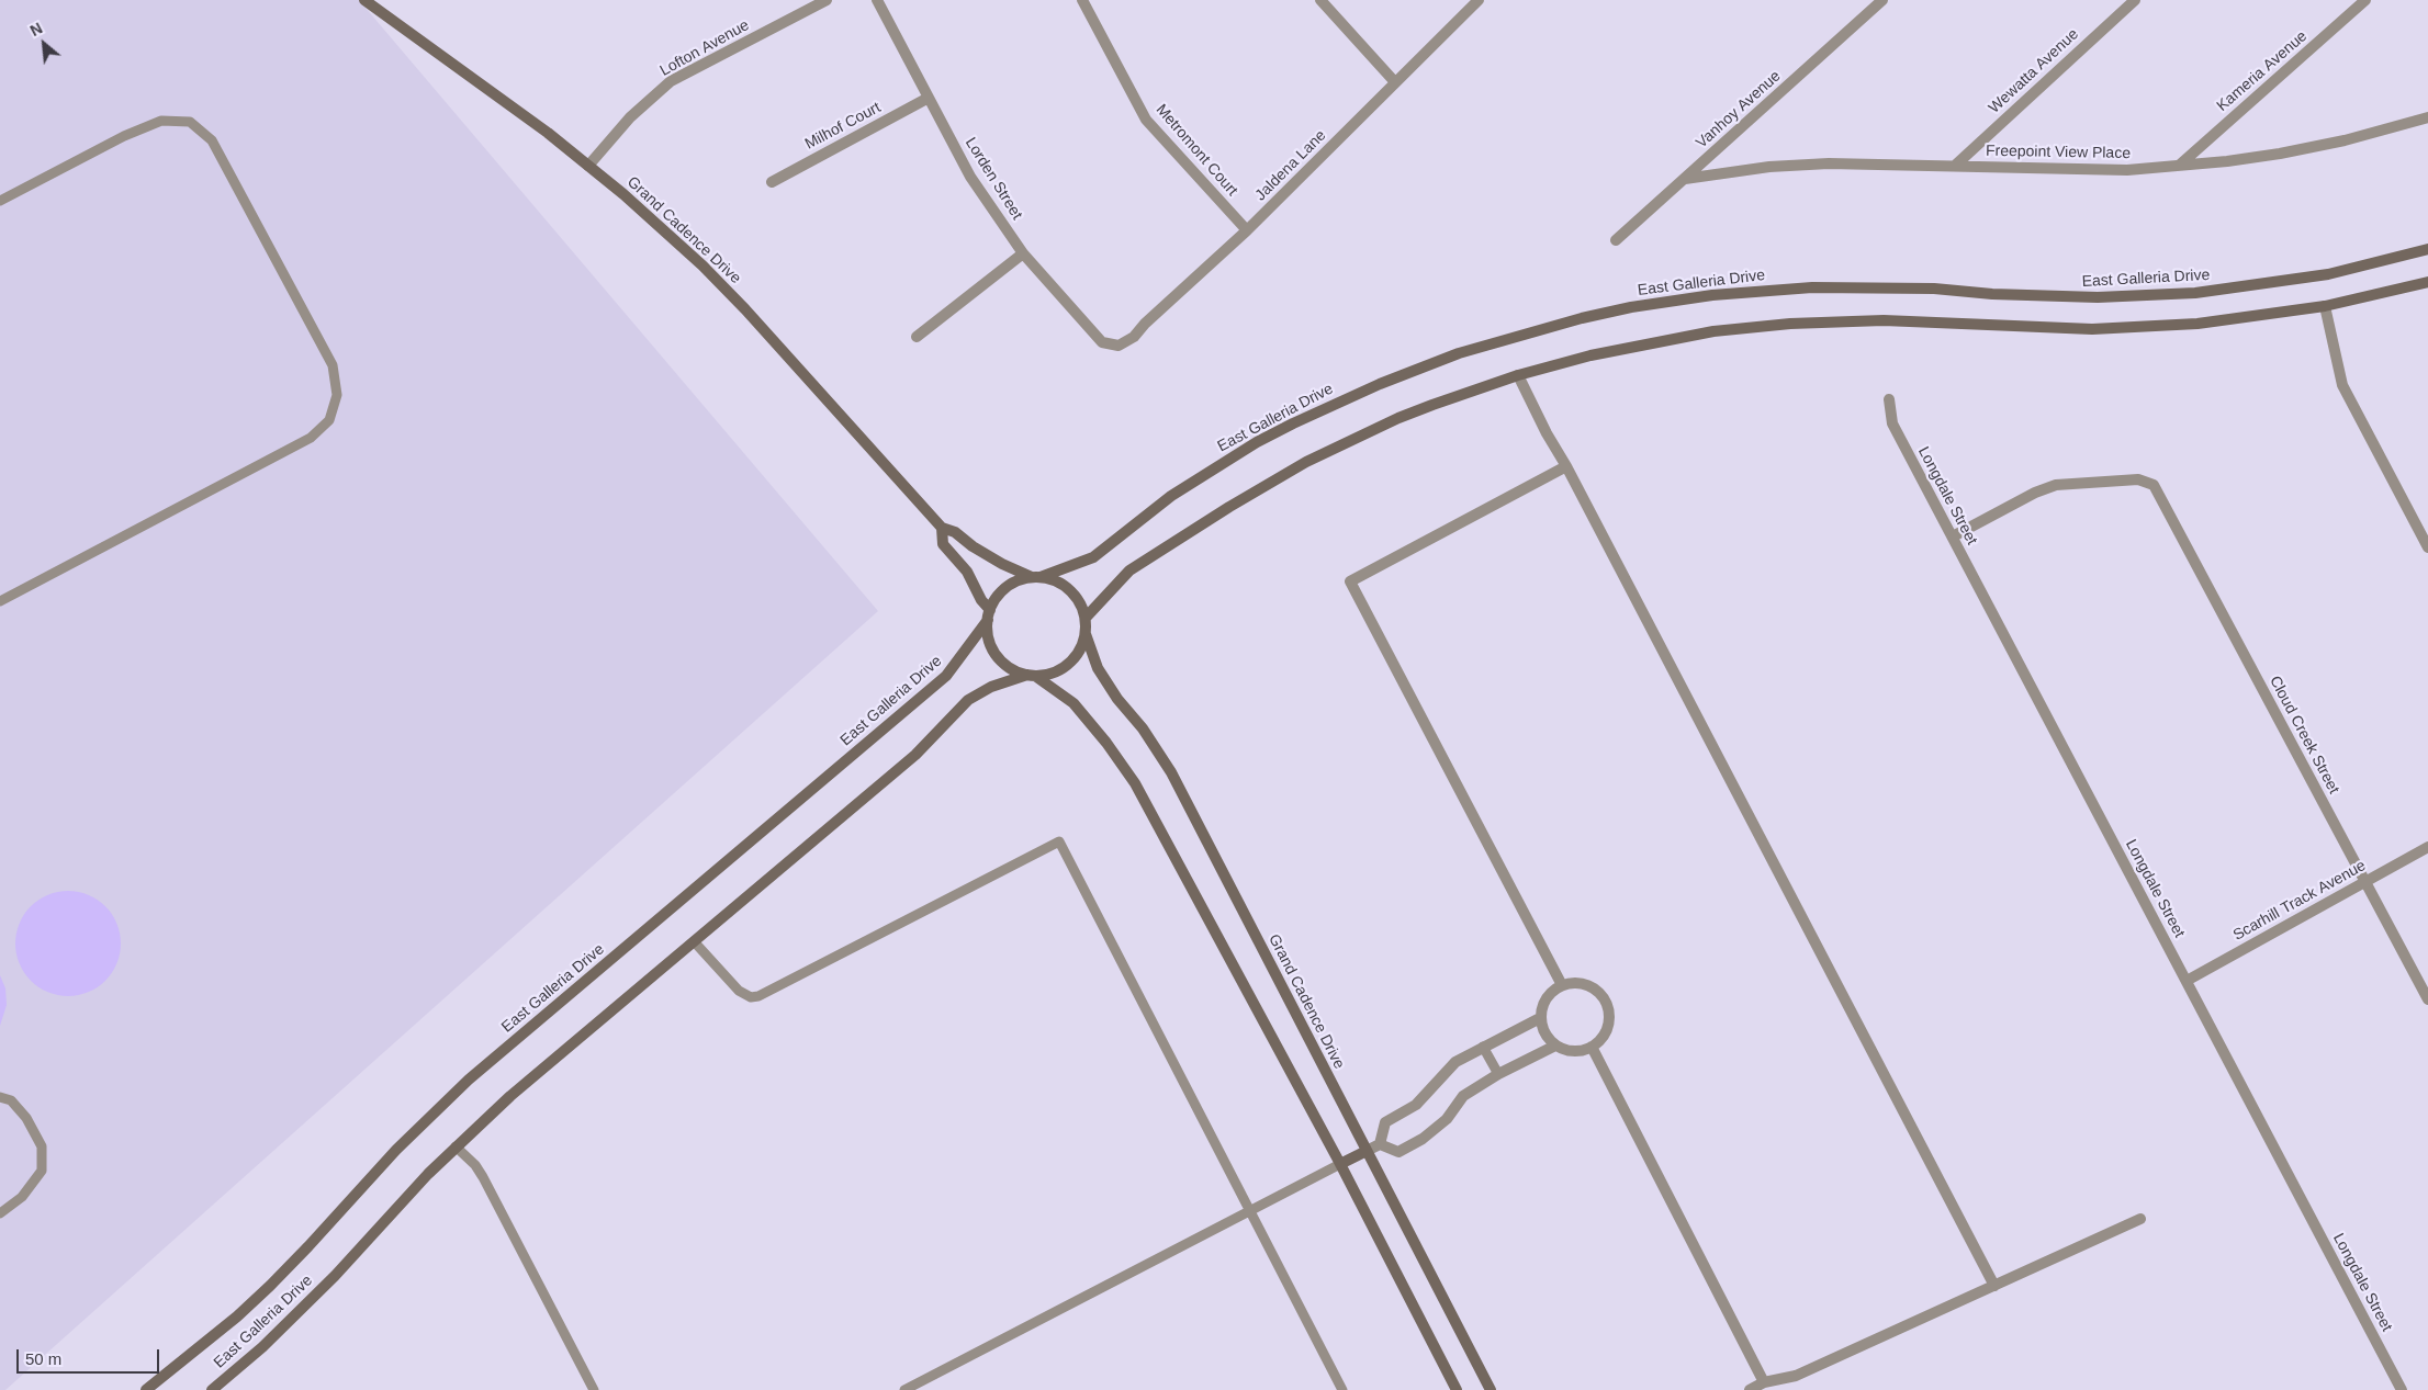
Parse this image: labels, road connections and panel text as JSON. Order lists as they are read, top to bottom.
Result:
{
  "streets": {
    "main road": ["Grand Cadence Drive", "East Galleria Drive"],
    "street": [
      "Lofton Avenue",
      "Wewatta Avenue",
      "Kameria Avenue",
      "Vanhoy Avenue",
      "Milhof Court",
      "Metromont Court",
      "Freepoint View Place",
      "Jaldena Lane",
      "Lorden Street",
      "Longdale Street",
      "Cloud Creek Street",
      "Scarhill Track Avenue"
    ]
  },
  "crossings": [
    ["Lofton Avenue", "Grand Cadence Drive"],
    ["Wewatta Avenue", "Freepoint View Place"],
    ["Kameria Avenue", "Freepoint View Place"],
    ["Vanhoy Avenue", "Freepoint View Place"],
    ["Milhof Court", "Lorden Street"],
    ["Metromont Court", "Jaldena Lane"],
    ["Jaldena Lane", "Lorden Street"],
    ["Grand Cadence Drive", "East Galleria Drive"],
    ["Longdale Street", "Cloud Creek Street"],
    ["Longdale Street", "Scarhill Track Avenue"],
    ["Cloud Creek Street", "Scarhill Track Avenue"]
  ],
  "scale_bar": "50 m",
  "north": "top left"
}
